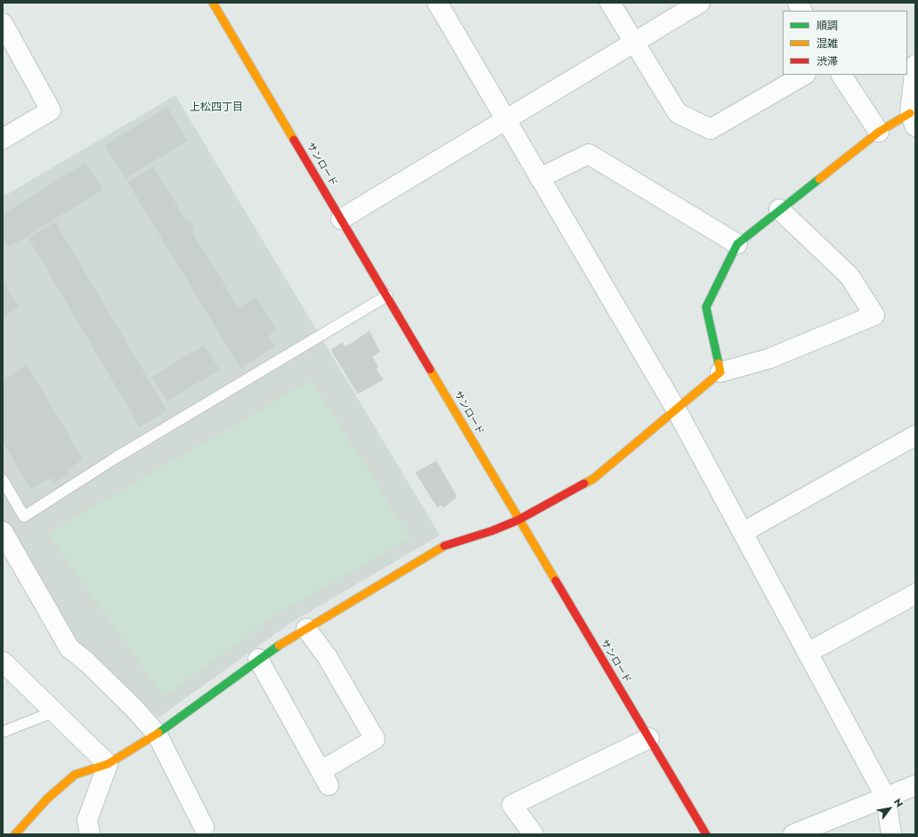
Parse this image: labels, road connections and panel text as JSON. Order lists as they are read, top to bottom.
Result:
{
  "streets": {
    "street": ["サンロード"]
  },
  "districts": ["上松四丁目"],
  "legend": ["順調", "混雑", "渋滞"],
  "north": "top right"
}
